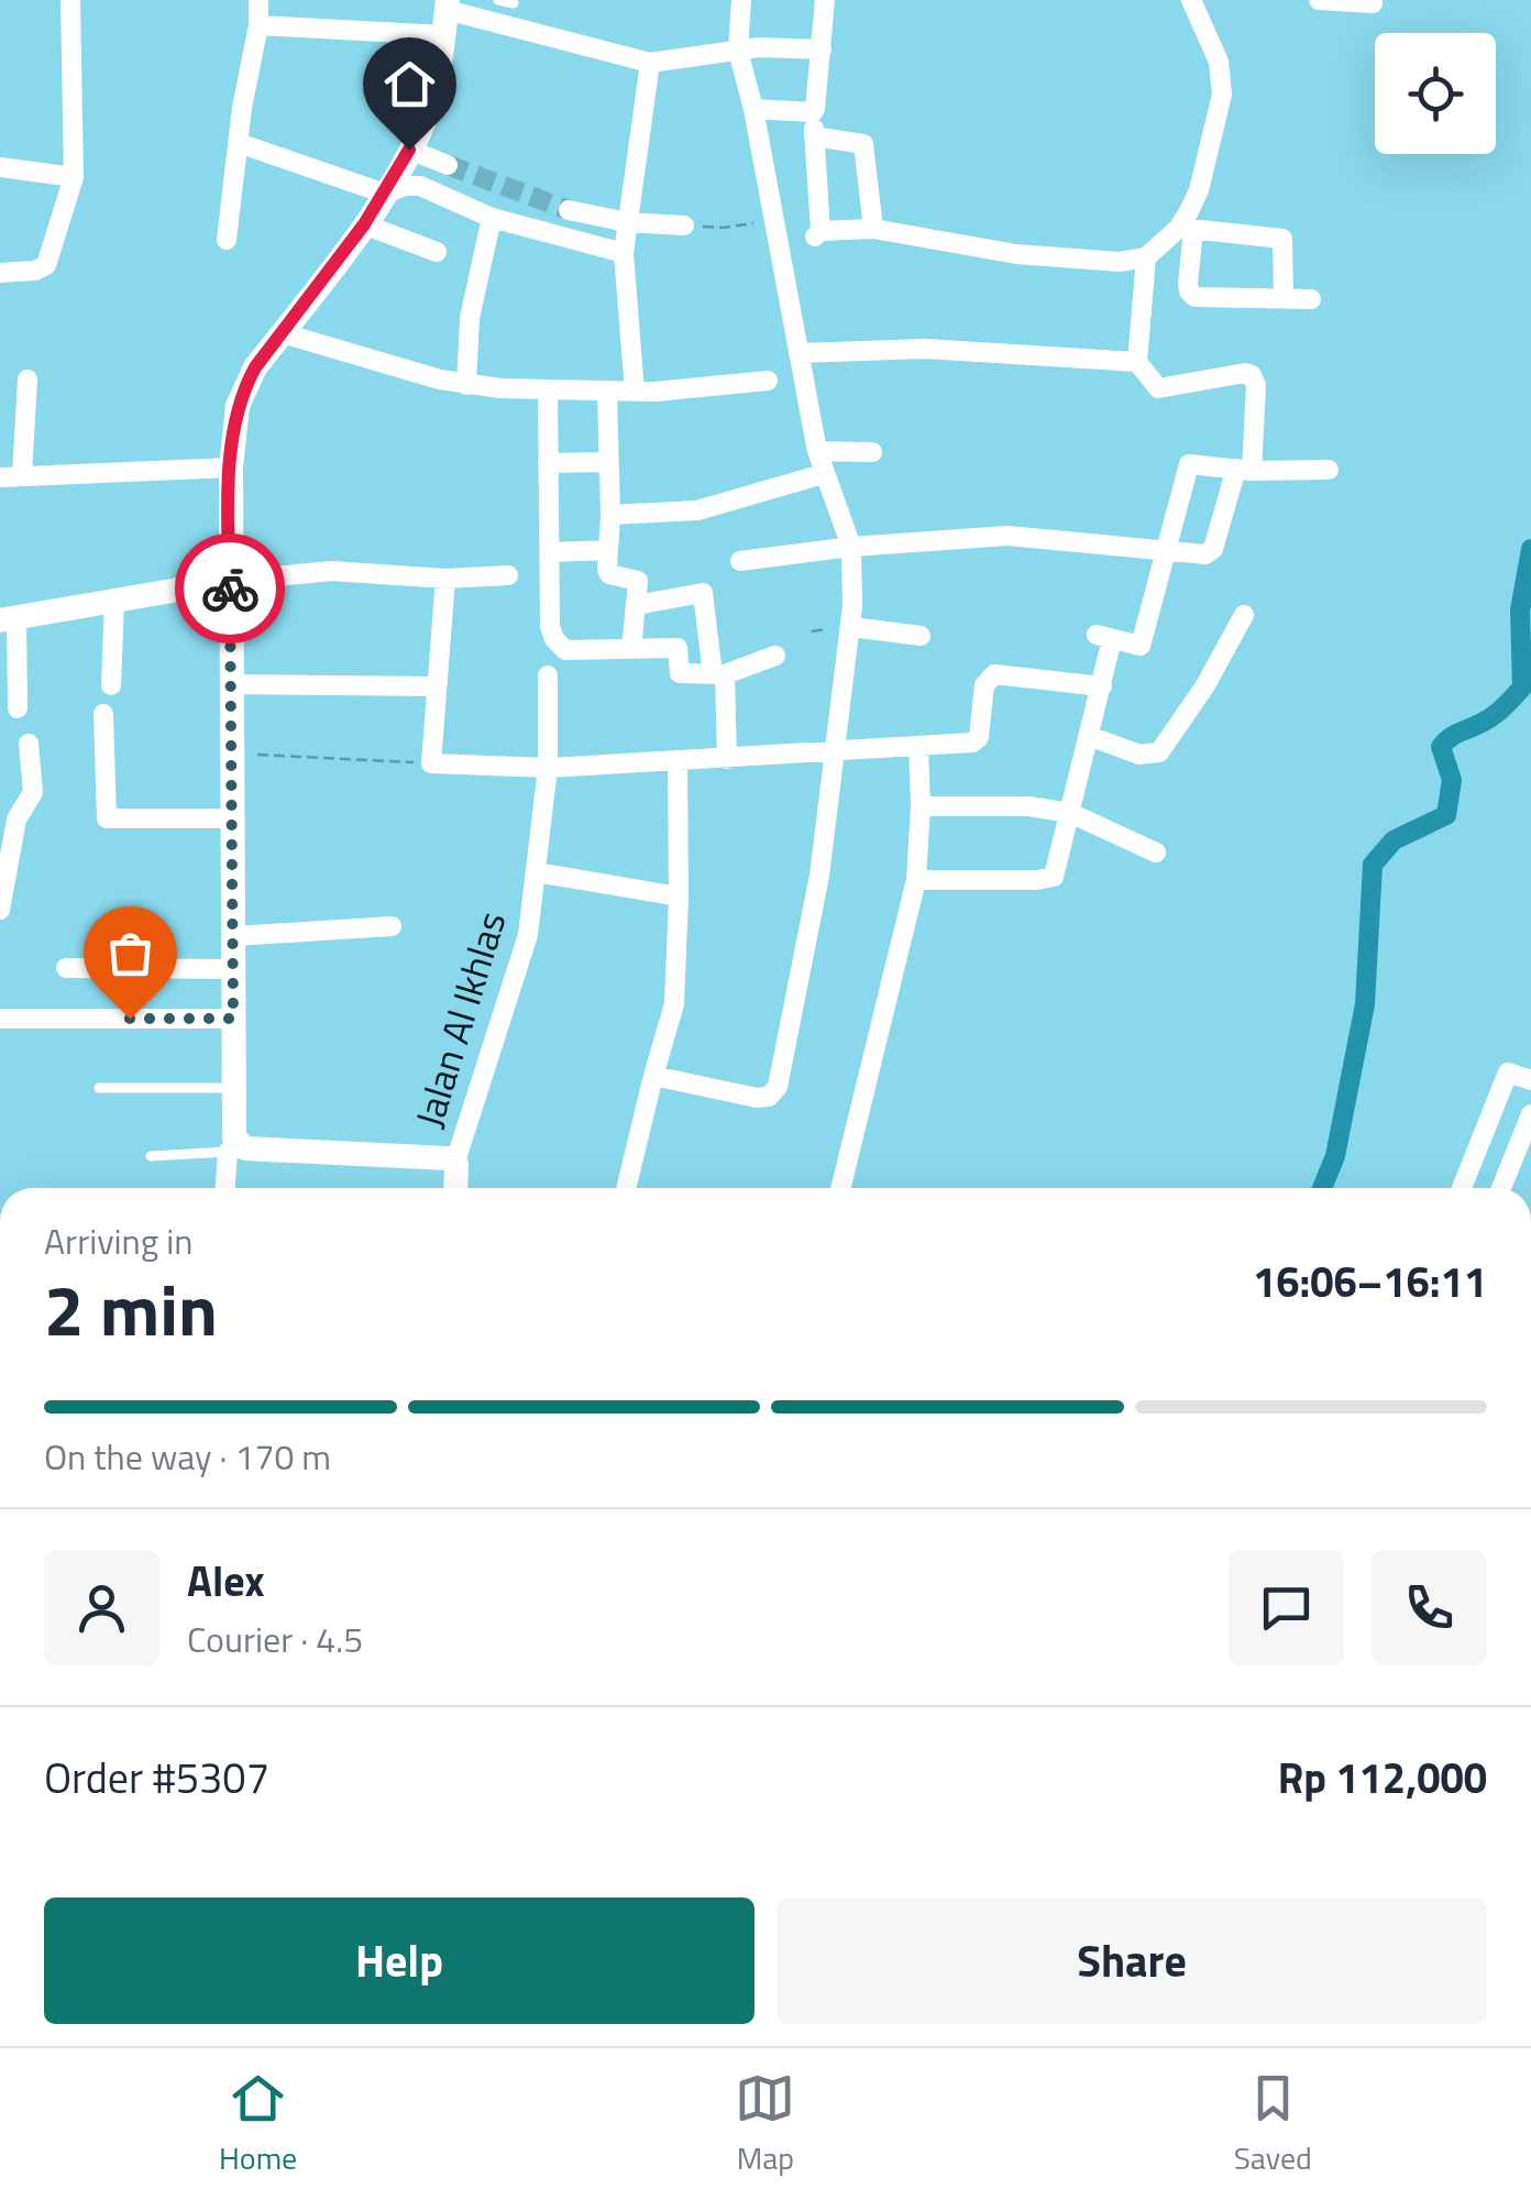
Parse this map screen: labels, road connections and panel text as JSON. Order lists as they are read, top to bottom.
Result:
{
  "streets": {
    "street": ["Jalan Al Ikhlas"]
  },
  "page": {
    "heading": ["2 min", "Arriving in", "16:06–16:11"],
    "panel": [
      "Alex",
      "Courier · 4.5",
      "Order #5307",
      "Rp 112,000"
    ],
    "bar": "On the way · 170 m",
    "buttons": ["Help", "Share"],
    "tabs": ["Home", "Map", "Saved"]
  }
}
